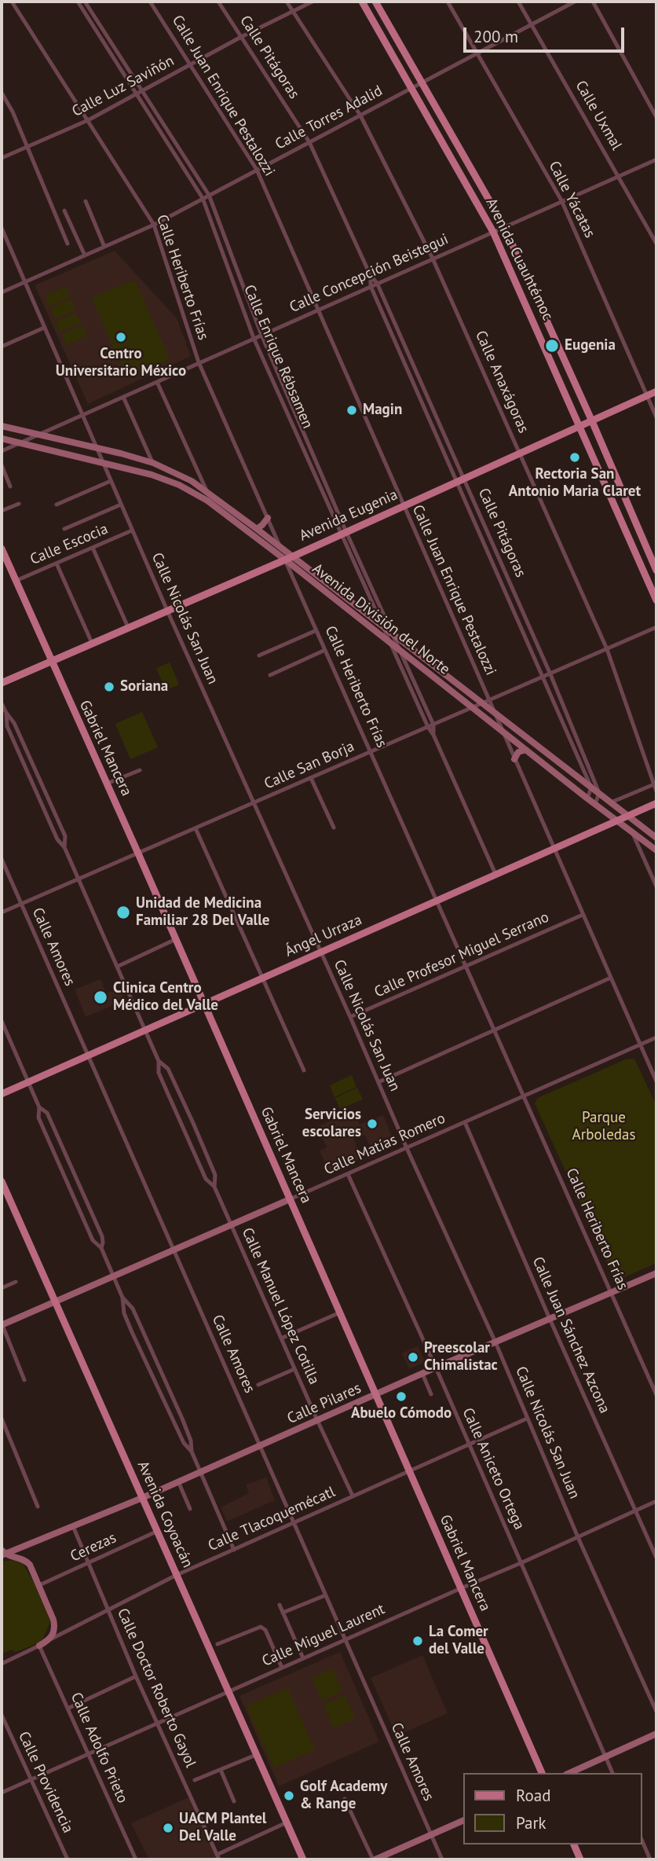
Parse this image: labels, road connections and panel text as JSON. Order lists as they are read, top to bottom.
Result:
{
  "streets": {
    "main road": [
      "Avenida Cuauhtémoc",
      "Avenida Eugenia",
      "Avenida División del Norte",
      "Gabriel Mancera",
      "Ángel Urraza",
      "Calle Matías Romero",
      "Calle Pilares",
      "Avenida Coyoacán",
      "Calle Tlacoquemécatl"
    ],
    "street": [
      "Calle Pitágoras",
      "Calle Luz Saviñón",
      "Calle Juan Enrique Pestalozzi",
      "Calle Uxmal",
      "Calle Torres Adalid",
      "Calle Yácatas",
      "Calle Concepción Beistegui",
      "Calle Heriberto Frías",
      "Calle Enrique Rébsamen",
      "Calle Anaxágoras",
      "Calle Escocia",
      "Calle Nicolás San Juan",
      "Calle San Borja",
      "Calle Amores",
      "Calle Profesor Miguel Serrano",
      "Calle Manuel López Cotilla",
      "Calle Juan Sánchez Azcona",
      "Calle Aniceto Ortega",
      "Cerezas",
      "Calle Miguel Laurent",
      "Calle Doctor Roberto Gayol",
      "Calle Adolfo Prieto",
      "Calle Providencia"
    ]
  },
  "crossings": [
    ["Calle Pitágoras", "Calle Luz Saviñón"],
    ["Calle Pitágoras", "Calle Torres Adalid"],
    ["Calle Pitágoras", "Calle Concepción Beistegui"],
    ["Calle Pitágoras", "Avenida Eugenia"],
    ["Calle Pitágoras", "Avenida División del Norte"],
    ["Calle Pitágoras", "Calle San Borja"],
    ["Calle Luz Saviñón", "Calle Juan Enrique Pestalozzi"],
    ["Calle Luz Saviñón", "Calle Heriberto Frías"],
    ["Calle Luz Saviñón", "Calle Enrique Rébsamen"],
    ["Calle Luz Saviñón", "Calle Anaxágoras"],
    ["Calle Juan Enrique Pestalozzi", "Calle Torres Adalid"],
    ["Calle Juan Enrique Pestalozzi", "Calle Concepción Beistegui"],
    ["Calle Juan Enrique Pestalozzi", "Avenida Eugenia"],
    ["Calle Juan Enrique Pestalozzi", "Avenida División del Norte"],
    ["Calle Juan Enrique Pestalozzi", "Calle San Borja"],
    ["Calle Uxmal", "Calle Torres Adalid"],
    ["Calle Uxmal", "Calle Concepción Beistegui"],
    ["Calle Torres Adalid", "Calle Yácatas"],
    ["Calle Torres Adalid", "Avenida Cuauhtémoc"],
    ["Calle Torres Adalid", "Calle Heriberto Frías"],
    ["Calle Torres Adalid", "Calle Enrique Rébsamen"],
    ["Calle Torres Adalid", "Calle Anaxágoras"],
    ["Calle Torres Adalid", "Calle Nicolás San Juan"],
    ["Calle Yácatas", "Calle Concepción Beistegui"],
    ["Calle Yácatas", "Avenida Eugenia"],
    ["Avenida Cuauhtémoc", "Calle Concepción Beistegui"],
    ["Avenida Cuauhtémoc", "Avenida Eugenia"],
    ["Calle Concepción Beistegui", "Calle Heriberto Frías"],
    ["Calle Concepción Beistegui", "Calle Enrique Rébsamen"],
    ["Calle Concepción Beistegui", "Calle Anaxágoras"],
    ["Calle Concepción Beistegui", "Calle Nicolás San Juan"],
    ["Calle Concepción Beistegui", "Avenida División del Norte"],
    ["Calle Heriberto Frías", "Avenida Eugenia"],
    ["Calle Heriberto Frías", "Avenida División del Norte"],
    ["Calle Heriberto Frías", "Calle San Borja"],
    ["Calle Heriberto Frías", "Ángel Urraza"],
    ["Calle Heriberto Frías", "Calle Profesor Miguel Serrano"],
    ["Calle Heriberto Frías", "Calle Matías Romero"],
    ["Calle Heriberto Frías", "Calle Pilares"],
    ["Calle Enrique Rébsamen", "Avenida Eugenia"],
    ["Calle Enrique Rébsamen", "Avenida División del Norte"],
    ["Calle Enrique Rébsamen", "Calle San Borja"],
    ["Calle Enrique Rébsamen", "Ángel Urraza"],
    ["Calle Anaxágoras", "Avenida Eugenia"],
    ["Calle Anaxágoras", "Calle San Borja"],
    ["Avenida Eugenia", "Calle Nicolás San Juan"],
    ["Avenida Eugenia", "Avenida División del Norte"],
    ["Avenida Eugenia", "Gabriel Mancera"],
    ["Calle Escocia", "Calle Nicolás San Juan"],
    ["Calle Escocia", "Gabriel Mancera"],
    ["Calle Nicolás San Juan", "Avenida División del Norte"],
    ["Calle Nicolás San Juan", "Calle San Borja"],
    ["Calle Nicolás San Juan", "Ángel Urraza"],
    ["Calle Nicolás San Juan", "Calle Profesor Miguel Serrano"],
    ["Calle Nicolás San Juan", "Calle Matías Romero"],
    ["Calle Nicolás San Juan", "Calle Pilares"],
    ["Calle Nicolás San Juan", "Calle Tlacoquemécatl"],
    ["Calle Nicolás San Juan", "Calle Miguel Laurent"],
    ["Avenida División del Norte", "Calle San Borja"],
    ["Avenida División del Norte", "Ángel Urraza"],
    ["Gabriel Mancera", "Calle San Borja"],
    ["Gabriel Mancera", "Ángel Urraza"],
    ["Gabriel Mancera", "Calle Matías Romero"],
    ["Gabriel Mancera", "Calle Pilares"],
    ["Gabriel Mancera", "Calle Tlacoquemécatl"],
    ["Gabriel Mancera", "Calle Miguel Laurent"],
    ["Calle San Borja", "Calle Amores"],
    ["Calle San Borja", "Calle Manuel López Cotilla"],
    ["Ángel Urraza", "Calle Amores"],
    ["Ángel Urraza", "Calle Manuel López Cotilla"],
    ["Calle Amores", "Calle Matías Romero"],
    ["Calle Amores", "Calle Pilares"],
    ["Calle Amores", "Calle Tlacoquemécatl"],
    ["Calle Amores", "Calle Miguel Laurent"],
    ["Calle Matías Romero", "Calle Manuel López Cotilla"],
    ["Calle Matías Romero", "Calle Juan Sánchez Azcona"],
    ["Calle Matías Romero", "Calle Aniceto Ortega"],
    ["Calle Matías Romero", "Avenida Coyoacán"],
    ["Calle Manuel López Cotilla", "Calle Pilares"],
    ["Calle Manuel López Cotilla", "Calle Tlacoquemécatl"],
    ["Calle Juan Sánchez Azcona", "Calle Pilares"],
    ["Calle Juan Sánchez Azcona", "Calle Miguel Laurent"],
    ["Calle Pilares", "Calle Aniceto Ortega"],
    ["Calle Pilares", "Avenida Coyoacán"],
    ["Calle Pilares", "Calle Doctor Roberto Gayol"],
    ["Calle Aniceto Ortega", "Calle Tlacoquemécatl"],
    ["Calle Aniceto Ortega", "Calle Miguel Laurent"],
    ["Avenida Coyoacán", "Calle Tlacoquemécatl"],
    ["Avenida Coyoacán", "Cerezas"],
    ["Avenida Coyoacán", "Calle Miguel Laurent"],
    ["Calle Tlacoquemécatl", "Calle Doctor Roberto Gayol"],
    ["Calle Tlacoquemécatl", "Calle Adolfo Prieto"],
    ["Cerezas", "Calle Doctor Roberto Gayol"],
    ["Calle Miguel Laurent", "Calle Doctor Roberto Gayol"],
    ["Calle Miguel Laurent", "Calle Adolfo Prieto"],
    ["Calle Miguel Laurent", "Calle Providencia"]
  ],
  "parks": ["Parque Arboledas"],
  "places": [
    "Centro Universitario México",
    "Eugenia",
    "Magin",
    "Rectoria San Antonio Maria Claret",
    "Soriana",
    "Unidad de Medicina Familiar 28 Del Valle",
    "Clinica Centro Médico del Valle",
    "Servicios escolares",
    "Preescolar Chimalistac",
    "Abuelo Cómodo",
    "La Comer del Valle",
    "Golf Academy & Range",
    "UACM Plantel Del Valle"
  ],
  "legend": ["Road", "Park"],
  "scale_bar": "200 m"
}
